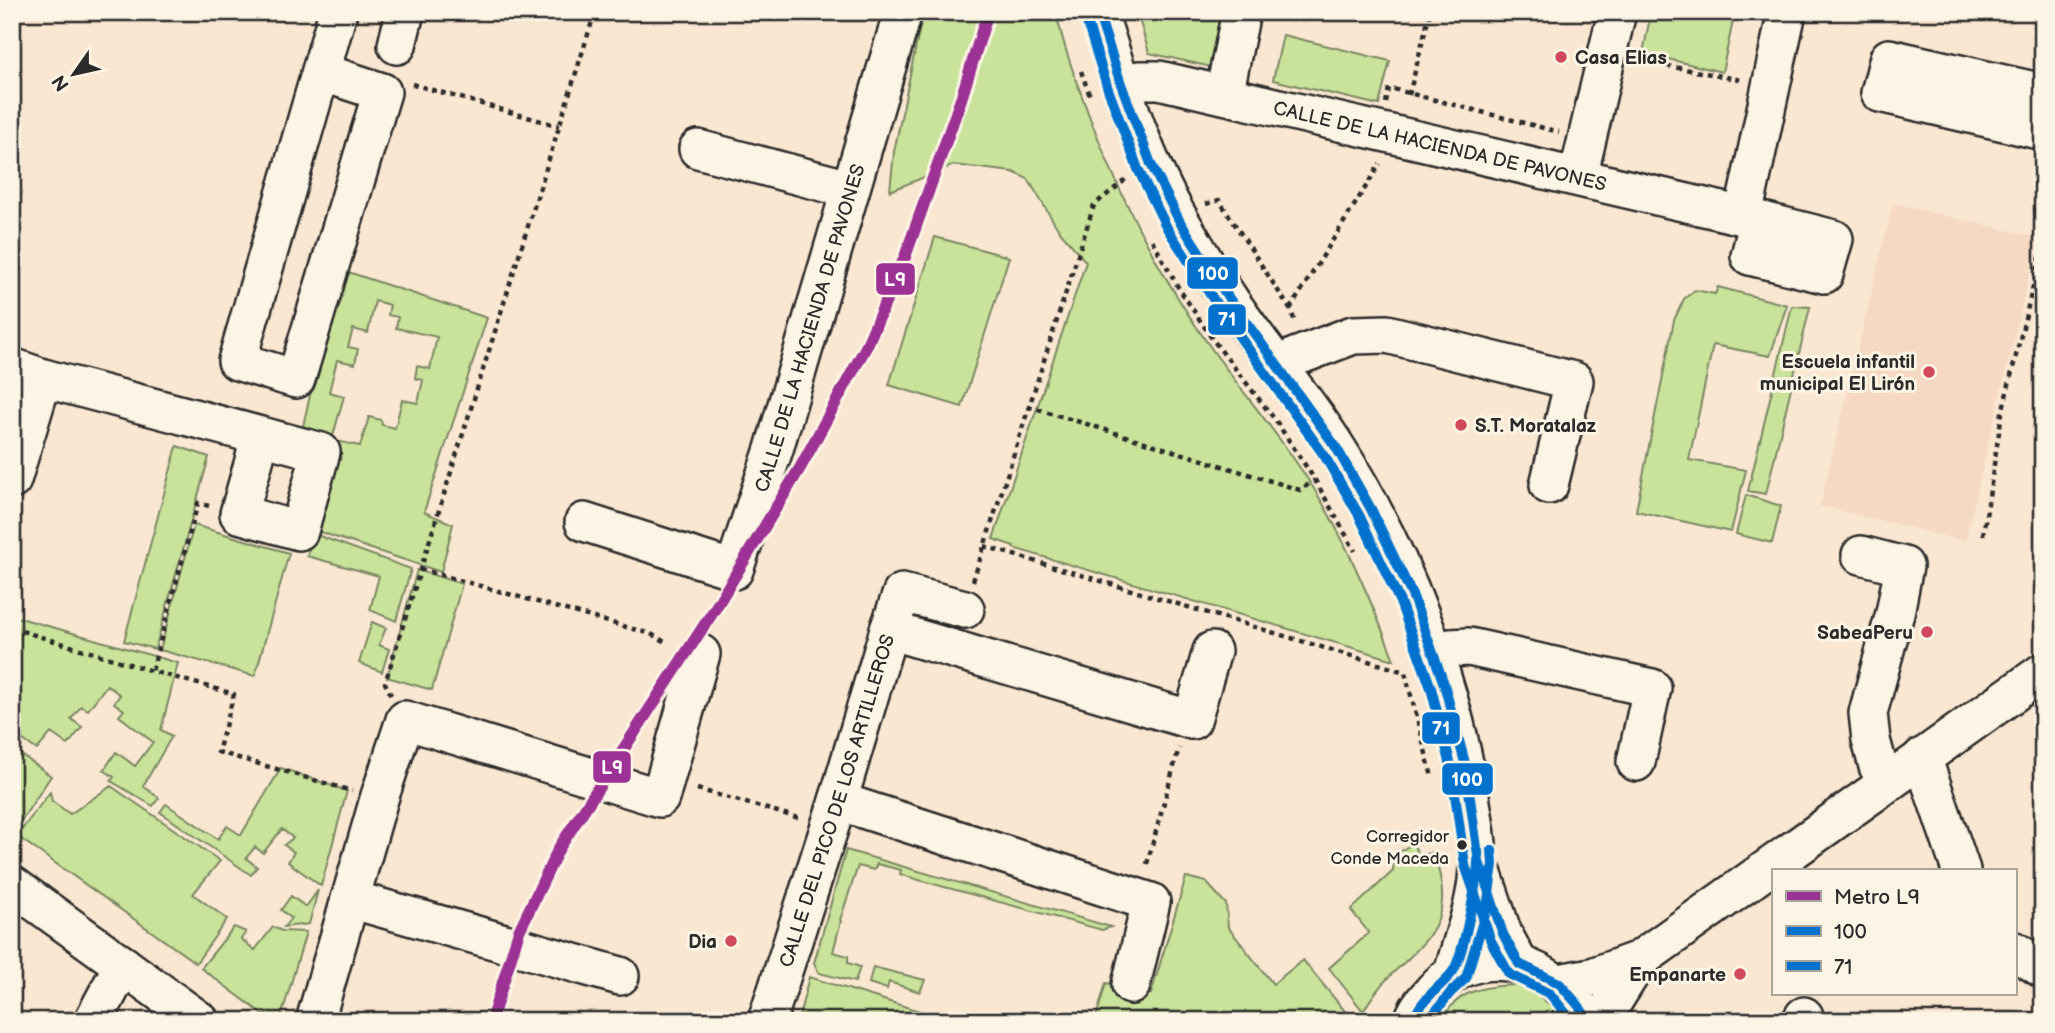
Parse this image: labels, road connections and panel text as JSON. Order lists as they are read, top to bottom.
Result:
{
  "streets": {
    "street": ["CALLE DE LA HACIENDA DE PAVONES", "CALLE DEL PICO DE LOS ARTILLEROS"]
  },
  "places": [
    "Casa Elias",
    "Escuela infantil municipal El Lirón",
    "S.T. Moratalaz",
    "SabeaPeru",
    "Corregidor Conde Maceda",
    "Dia",
    "Empanarte"
  ],
  "lines": ["metro line L9", "transit line 100", "transit line 71"],
  "legend": ["Metro L9", "100", "71"],
  "north": "bottom left"
}
